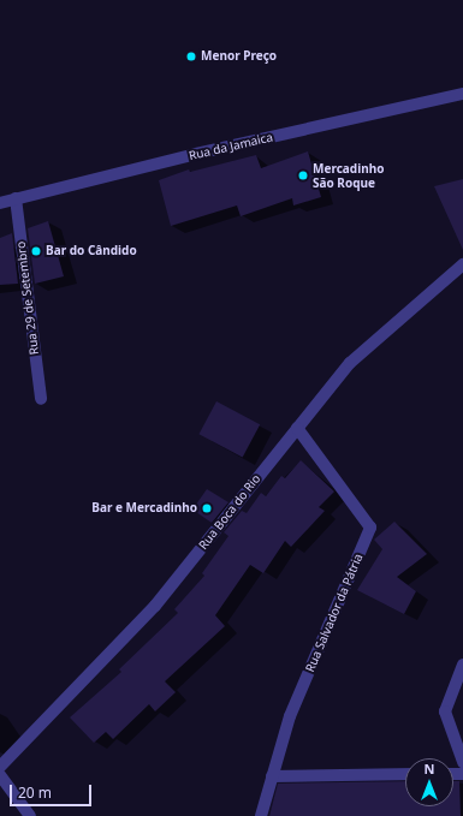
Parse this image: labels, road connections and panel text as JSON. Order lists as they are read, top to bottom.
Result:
{
  "streets": {
    "street": [
      "Rua da Jamaica",
      "Rua 29 de Setembro",
      "Rua Boca do Rio",
      "Rua Salvador da Pátria"
    ]
  },
  "crossings": [
    ["Rua da Jamaica", "Rua 29 de Setembro"],
    ["Rua Boca do Rio", "Rua Salvador da Pátria"]
  ],
  "places": [
    "Menor Preço",
    "Mercadinho São Roque",
    "Bar do Cândido",
    "Bar e Mercadinho"
  ],
  "scale_bar": "20 m",
  "north": "top"
}
